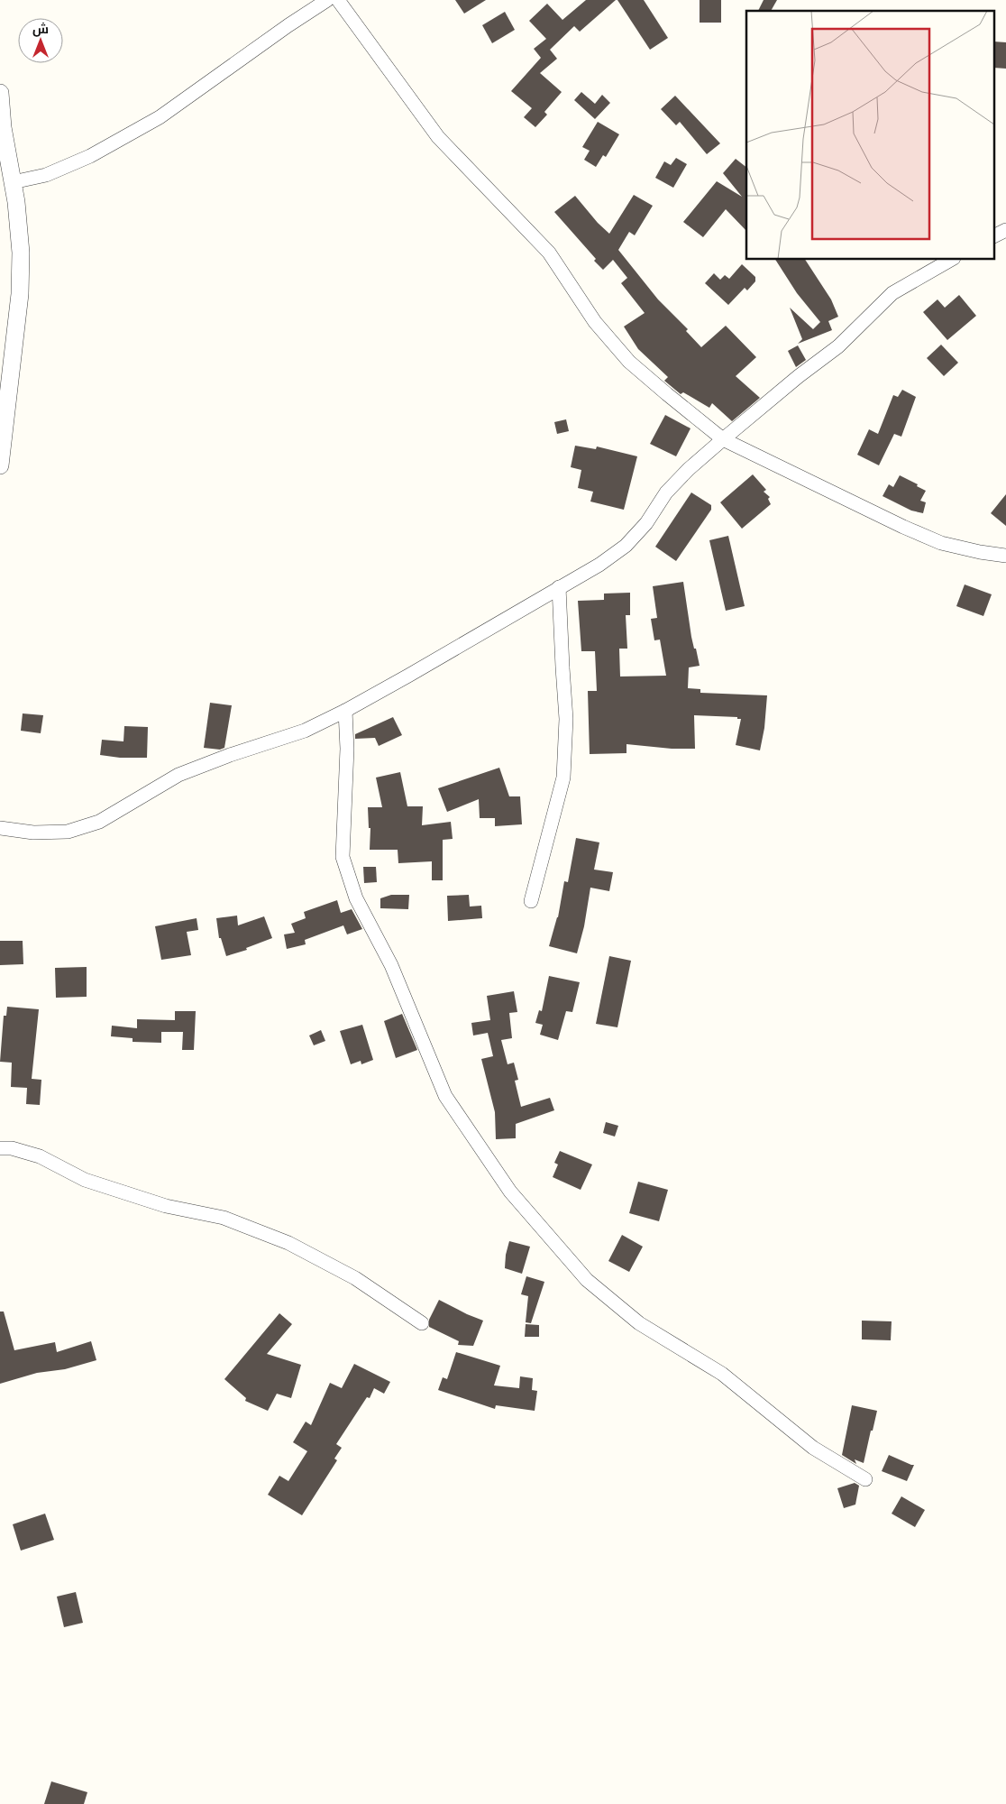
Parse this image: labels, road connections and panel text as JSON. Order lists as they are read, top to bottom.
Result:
{
  "north": "top"
}
